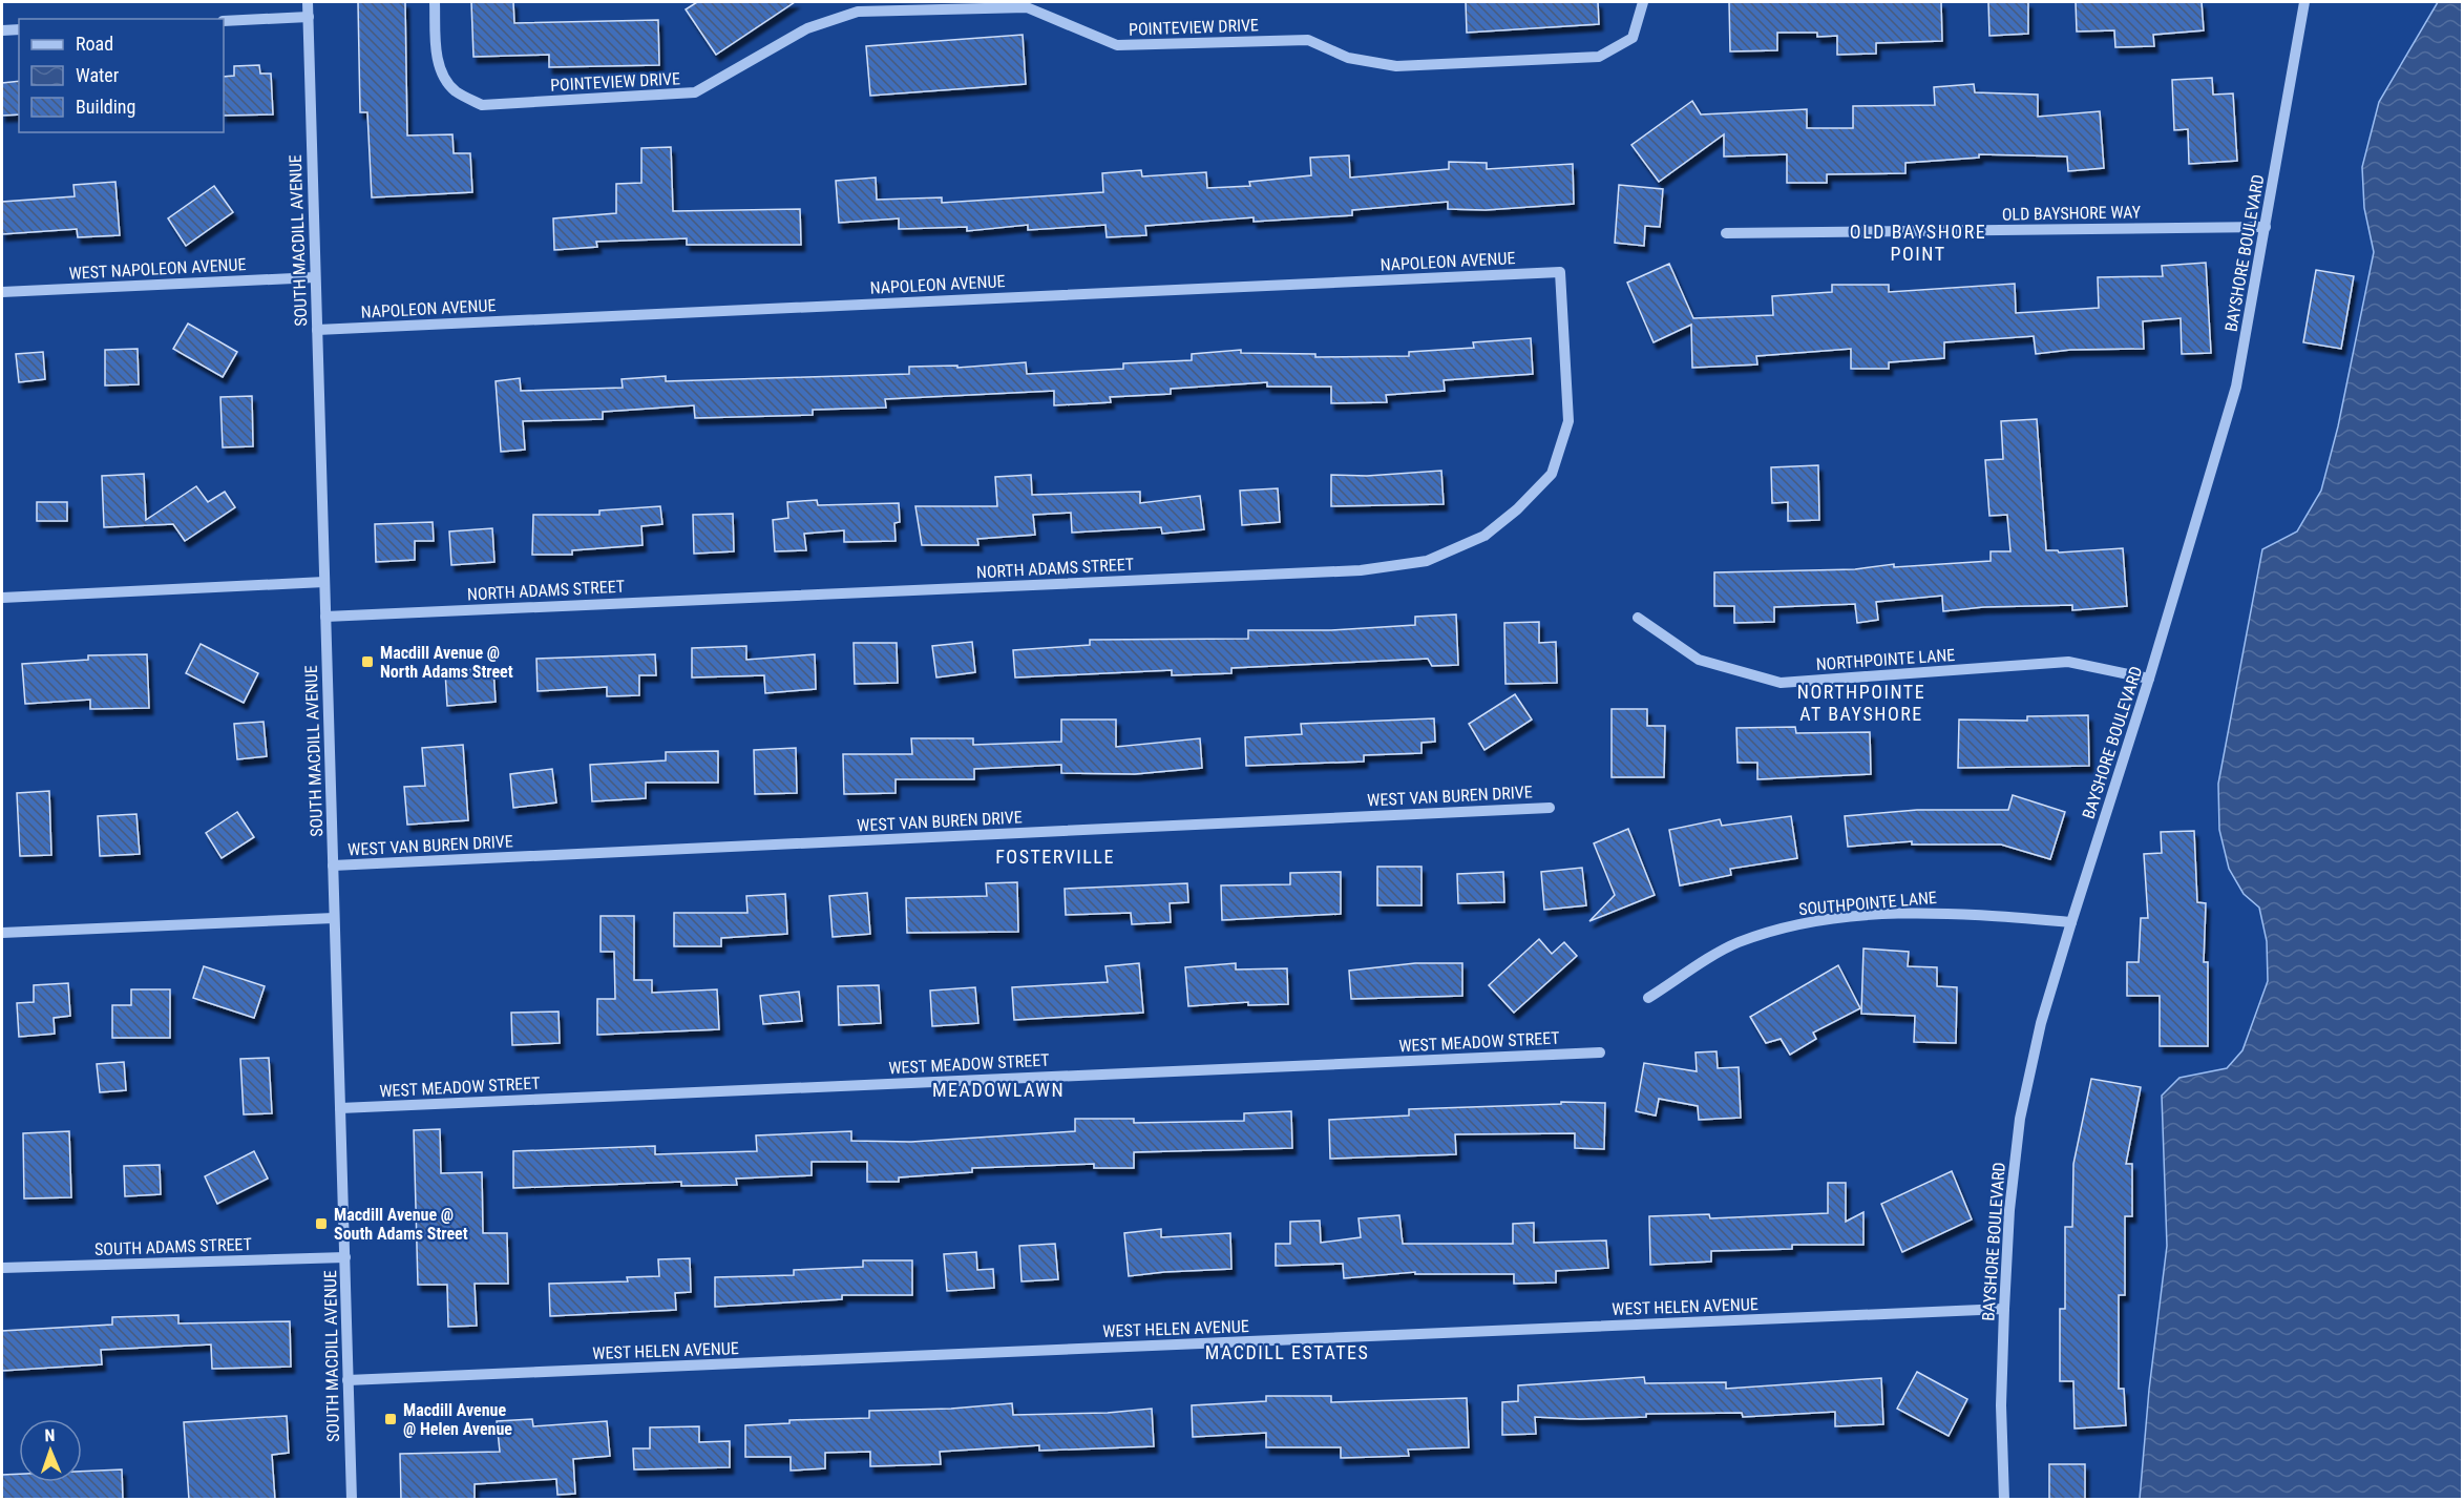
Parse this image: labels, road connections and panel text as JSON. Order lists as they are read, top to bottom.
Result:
{
  "streets": {
    "street": [
      "POINTEVIEW DRIVE",
      "OLD BAYSHORE WAY",
      "SOUTH MACDILL AVENUE",
      "BAYSHORE BOULEVARD",
      "NAPOLEON AVENUE",
      "WEST NAPOLEON AVENUE",
      "NORTH ADAMS STREET",
      "NORTHPOINTE LANE",
      "WEST VAN BUREN DRIVE",
      "SOUTHPOINTE LANE",
      "WEST MEADOW STREET",
      "SOUTH ADAMS STREET",
      "WEST HELEN AVENUE"
    ]
  },
  "crossings": [
    ["OLD BAYSHORE WAY", "BAYSHORE BOULEVARD"],
    ["SOUTH MACDILL AVENUE", "NAPOLEON AVENUE"],
    ["SOUTH MACDILL AVENUE", "WEST NAPOLEON AVENUE"],
    ["SOUTH MACDILL AVENUE", "NORTH ADAMS STREET"],
    ["SOUTH MACDILL AVENUE", "WEST VAN BUREN DRIVE"],
    ["SOUTH MACDILL AVENUE", "WEST MEADOW STREET"],
    ["SOUTH MACDILL AVENUE", "SOUTH ADAMS STREET"],
    ["SOUTH MACDILL AVENUE", "WEST HELEN AVENUE"],
    ["BAYSHORE BOULEVARD", "NORTHPOINTE LANE"],
    ["BAYSHORE BOULEVARD", "SOUTHPOINTE LANE"],
    ["BAYSHORE BOULEVARD", "WEST HELEN AVENUE"],
    ["NAPOLEON AVENUE", "NORTH ADAMS STREET"]
  ],
  "districts": [
    "OLD BAYSHORE POINT",
    "NORTHPOINTE AT BAYSHORE",
    "FOSTERVILLE",
    "MEADOWLAWN",
    "MACDILL ESTATES"
  ],
  "places": {
    "transit": ["Macdill Avenue @ North Adams Street", "Macdill Avenue @ South Adams Street", "Macdill Avenue @ Helen Avenue"]
  },
  "legend": ["Road", "Water", "Building"],
  "north": "top"
}
